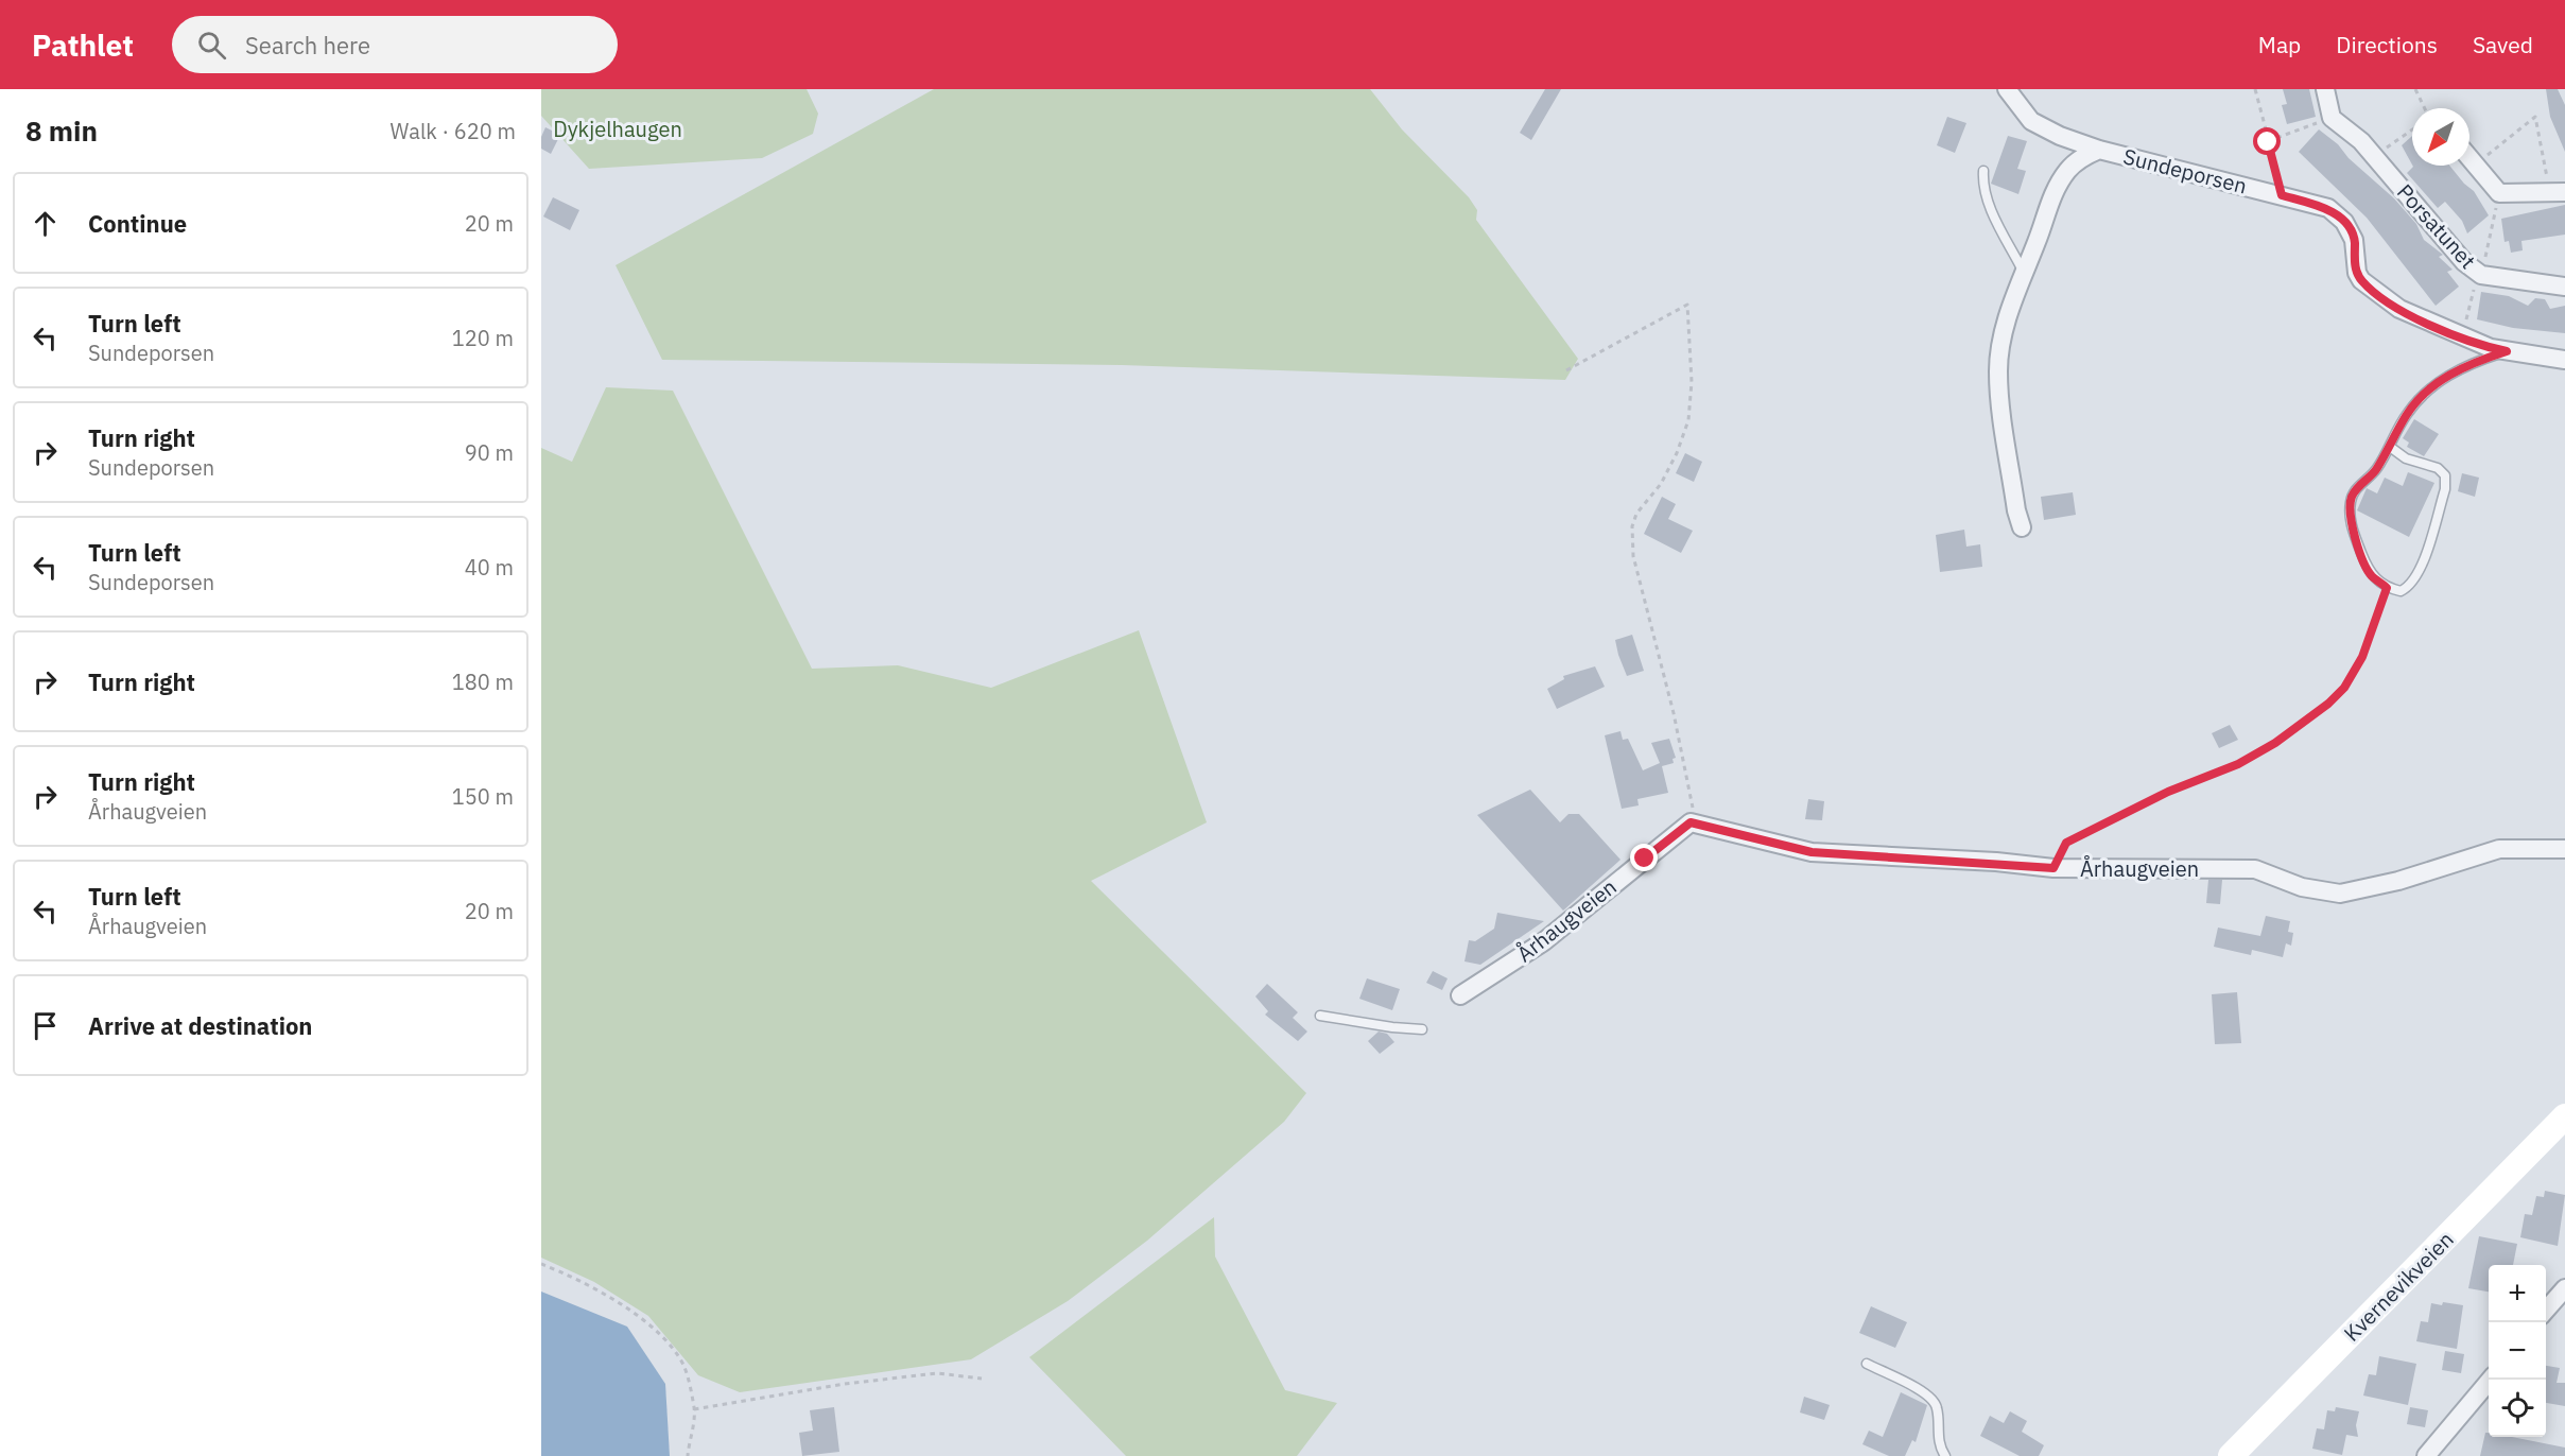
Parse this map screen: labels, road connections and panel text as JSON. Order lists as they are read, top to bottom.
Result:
{
  "streets": {
    "main road": ["Kvernevikveien"],
    "street": ["Sundeporsen", "Porsatunet", "Århaugveien"]
  },
  "parks": ["Dykjelhaugen"],
  "north": "bottom left",
  "page": {
    "header": "Pathlet",
    "search": "Search here",
    "nav": ["Map", "Directions", "Saved"],
    "heading": ["8 min", "Walk · 620 m"],
    "list": [
      ["Continue", "20 m"],
      ["Turn left", "Sundeporsen", "120 m"],
      ["Turn right", "Sundeporsen", "90 m"],
      ["Turn left", "Sundeporsen", "40 m"],
      ["Turn right", "180 m"],
      ["Turn right", "Århaugveien", "150 m"],
      ["Turn left", "Århaugveien", "20 m"],
      "Arrive at destination"
    ],
    "map_buttons": ["+", "−"]
  }
}
